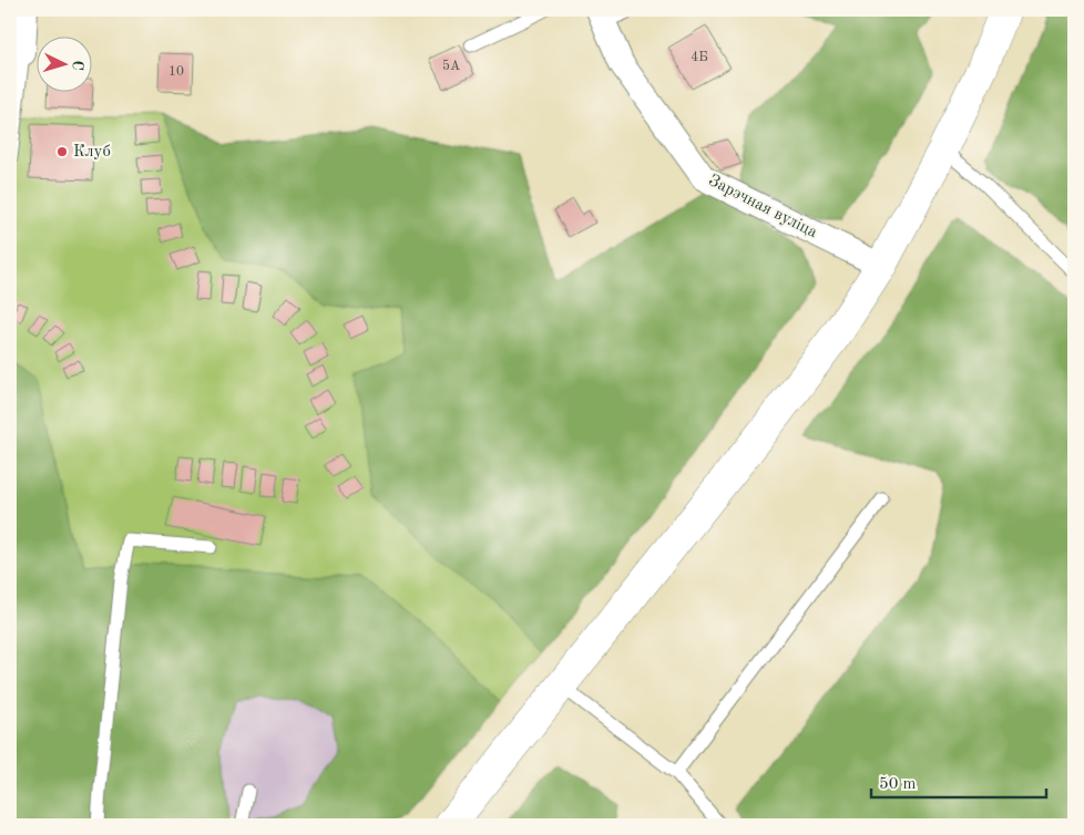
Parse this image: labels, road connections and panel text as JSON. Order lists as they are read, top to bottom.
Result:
{
  "streets": {
    "street": ["Зарэчная вуліца"]
  },
  "places": ["Клуб"],
  "house_numbers": ["4Б", "5А", "10"],
  "scale_bar": "50 m",
  "north": "right"
}
